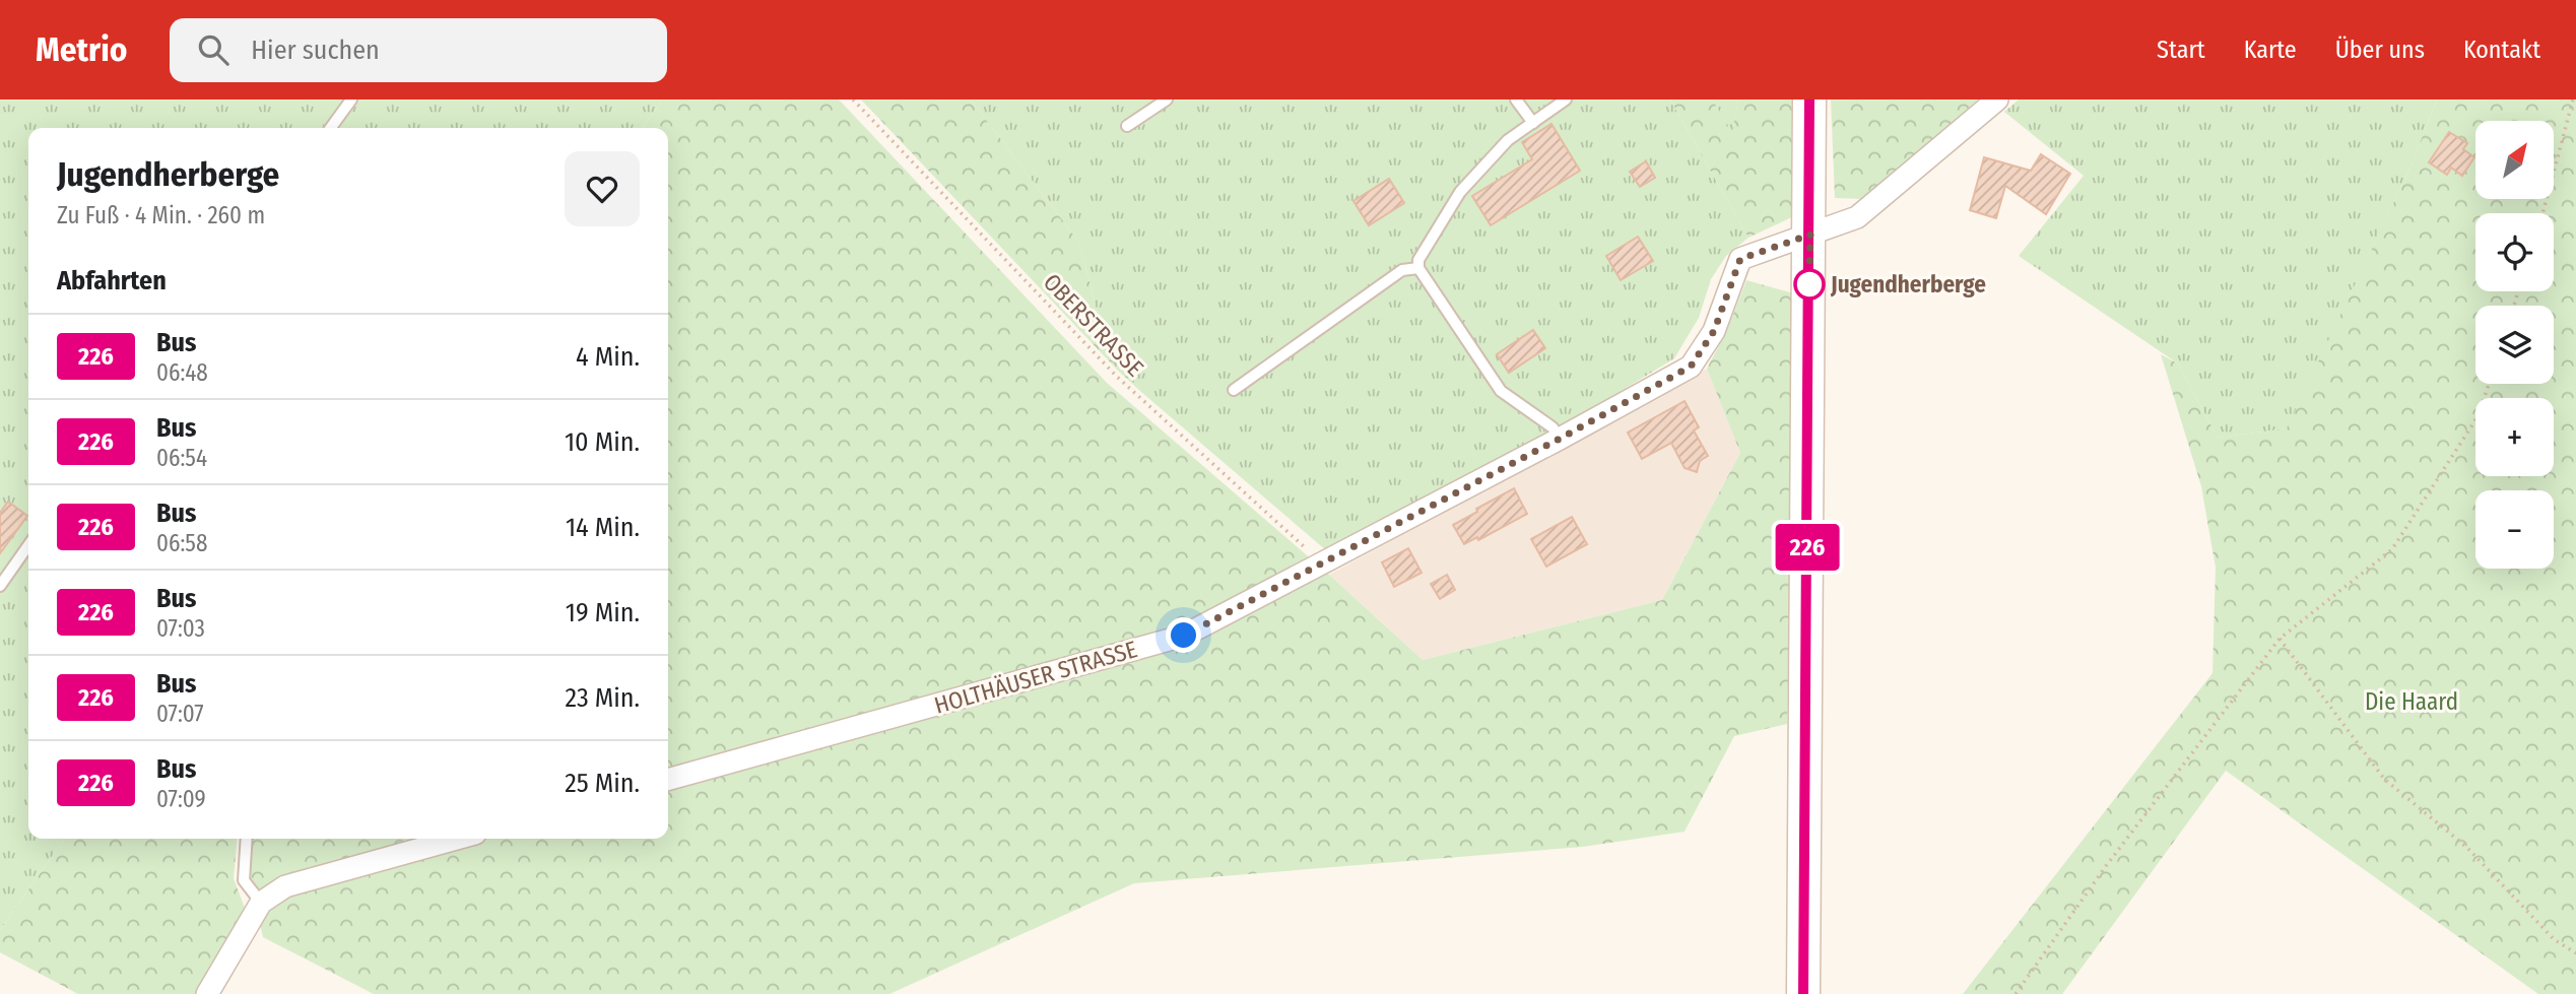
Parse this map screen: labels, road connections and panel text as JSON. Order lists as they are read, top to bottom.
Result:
{
  "streets": {
    "street": ["HOLTHÄUSER STRASSE"],
    "path": ["OBERSTRASSE"]
  },
  "crossings": [
    ["OBERSTRASSE", "HOLTHÄUSER STRASSE"]
  ],
  "parks": ["Die Haard"],
  "places": ["Jugendherberge"],
  "lines": ["bus line 226"],
  "north": "top right",
  "page": {
    "header": "Metrio",
    "search": "Hier suchen",
    "nav": [
      "Start",
      "Karte",
      "Über uns",
      "Kontakt"
    ],
    "on_map": "226",
    "map_buttons": ["+", "−"],
    "heading": [
      ["Jugendherberge", "Zu Fuß · 4 Min. · 260 m"],
      "Abfahrten"
    ],
    "list": [
      {
        "mark": "226",
        "name": "Bus",
        "note": "06:48",
        "value": "4 Min."
      },
      {
        "mark": "226",
        "name": "Bus",
        "note": "06:54",
        "value": "10 Min."
      },
      {
        "mark": "226",
        "name": "Bus",
        "note": "06:58",
        "value": "14 Min."
      },
      {
        "mark": "226",
        "name": "Bus",
        "note": "07:03",
        "value": "19 Min."
      },
      {
        "mark": "226",
        "name": "Bus",
        "note": "07:07",
        "value": "23 Min."
      },
      {
        "mark": "226",
        "name": "Bus",
        "note": "07:09",
        "value": "25 Min."
      }
    ]
  }
}
